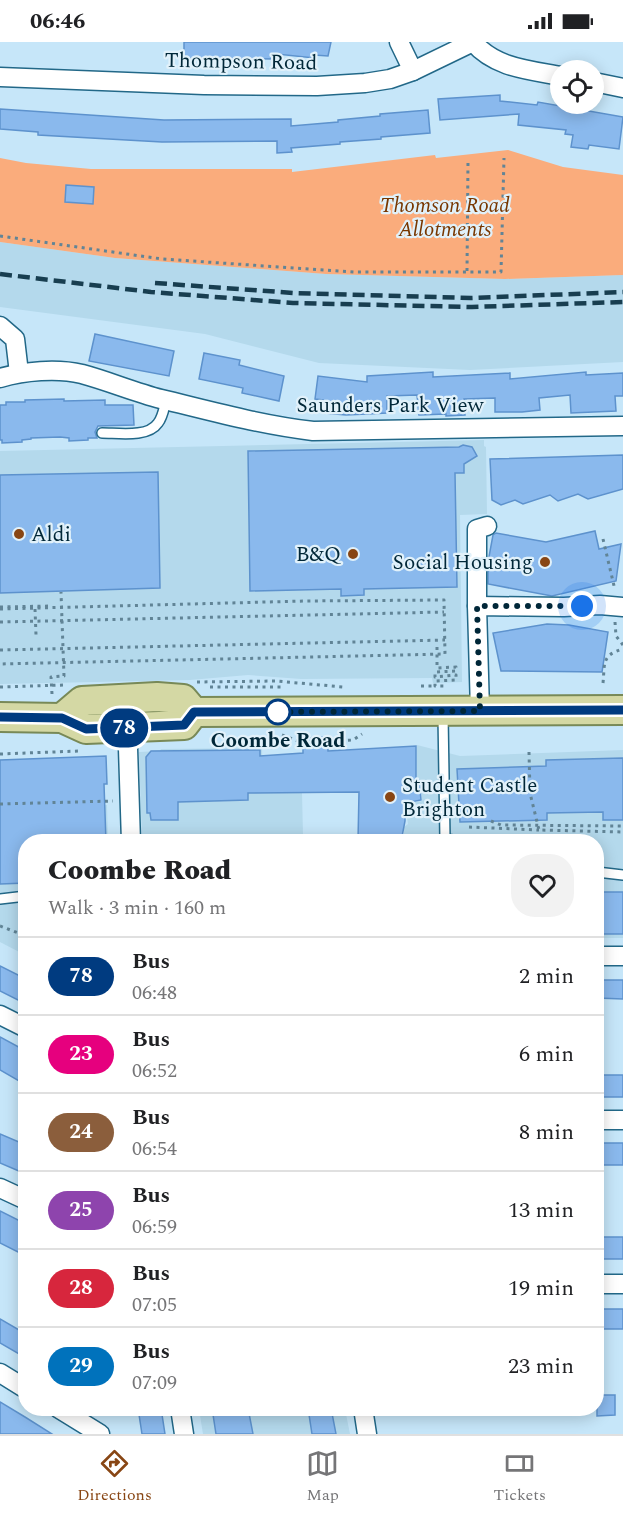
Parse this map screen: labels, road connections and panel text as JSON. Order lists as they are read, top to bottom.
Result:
{
  "streets": {
    "street": ["Thompson Road", "Saunders Park View"]
  },
  "parks": ["Thomson Road Allotments"],
  "places": [
    "Aldi",
    "B&Q",
    "Social Housing",
    "Coombe Road",
    "Student Castle Brighton"
  ],
  "lines": ["bus line 78"],
  "page": {
    "status": "06:46",
    "on_map": "78",
    "heading": ["Coombe Road", "Walk · 3 min · 160 m"],
    "list": [
      {
        "mark": "78",
        "name": "Bus",
        "note": "06:48",
        "value": "2 min"
      },
      {
        "mark": "23",
        "name": "Bus",
        "note": "06:52",
        "value": "6 min"
      },
      {
        "mark": "24",
        "name": "Bus",
        "note": "06:54",
        "value": "8 min"
      },
      {
        "mark": "25",
        "name": "Bus",
        "note": "06:59",
        "value": "13 min"
      },
      {
        "mark": "28",
        "name": "Bus",
        "note": "07:05",
        "value": "19 min"
      },
      {
        "mark": "29",
        "name": "Bus",
        "note": "07:09",
        "value": "23 min"
      }
    ],
    "tabs": ["Directions", "Map", "Tickets"]
  }
}
